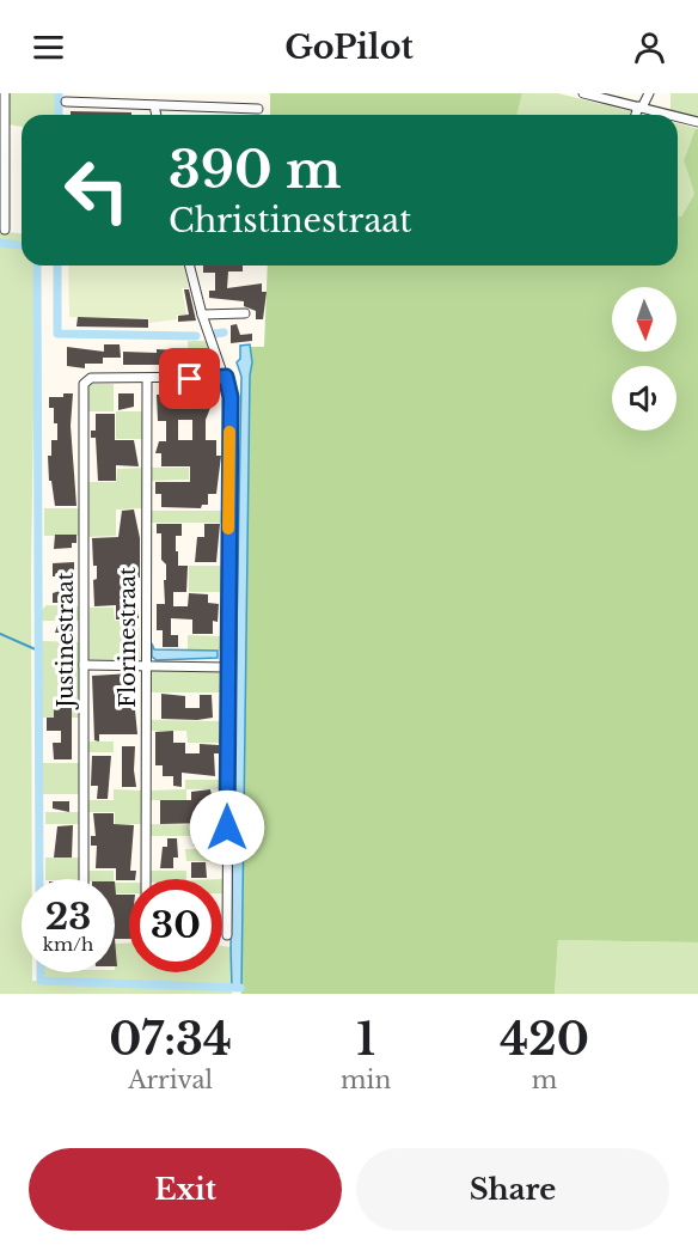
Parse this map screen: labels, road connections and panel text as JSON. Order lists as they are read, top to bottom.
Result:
{
  "streets": {
    "street": ["Florinestraat", "Justinestraat"]
  },
  "crossings": [
    ["Florinestraat", "Justinestraat"]
  ],
  "north": "bottom",
  "page": {
    "header": "GoPilot",
    "turn": ["390 m", "Christinestraat"],
    "speed": "23 km/h",
    "limit": "30",
    "eta": [
      "07:34",
      "Arrival",
      "1",
      "min",
      "420",
      "m"
    ],
    "buttons": ["Exit", "Share"]
  }
}
